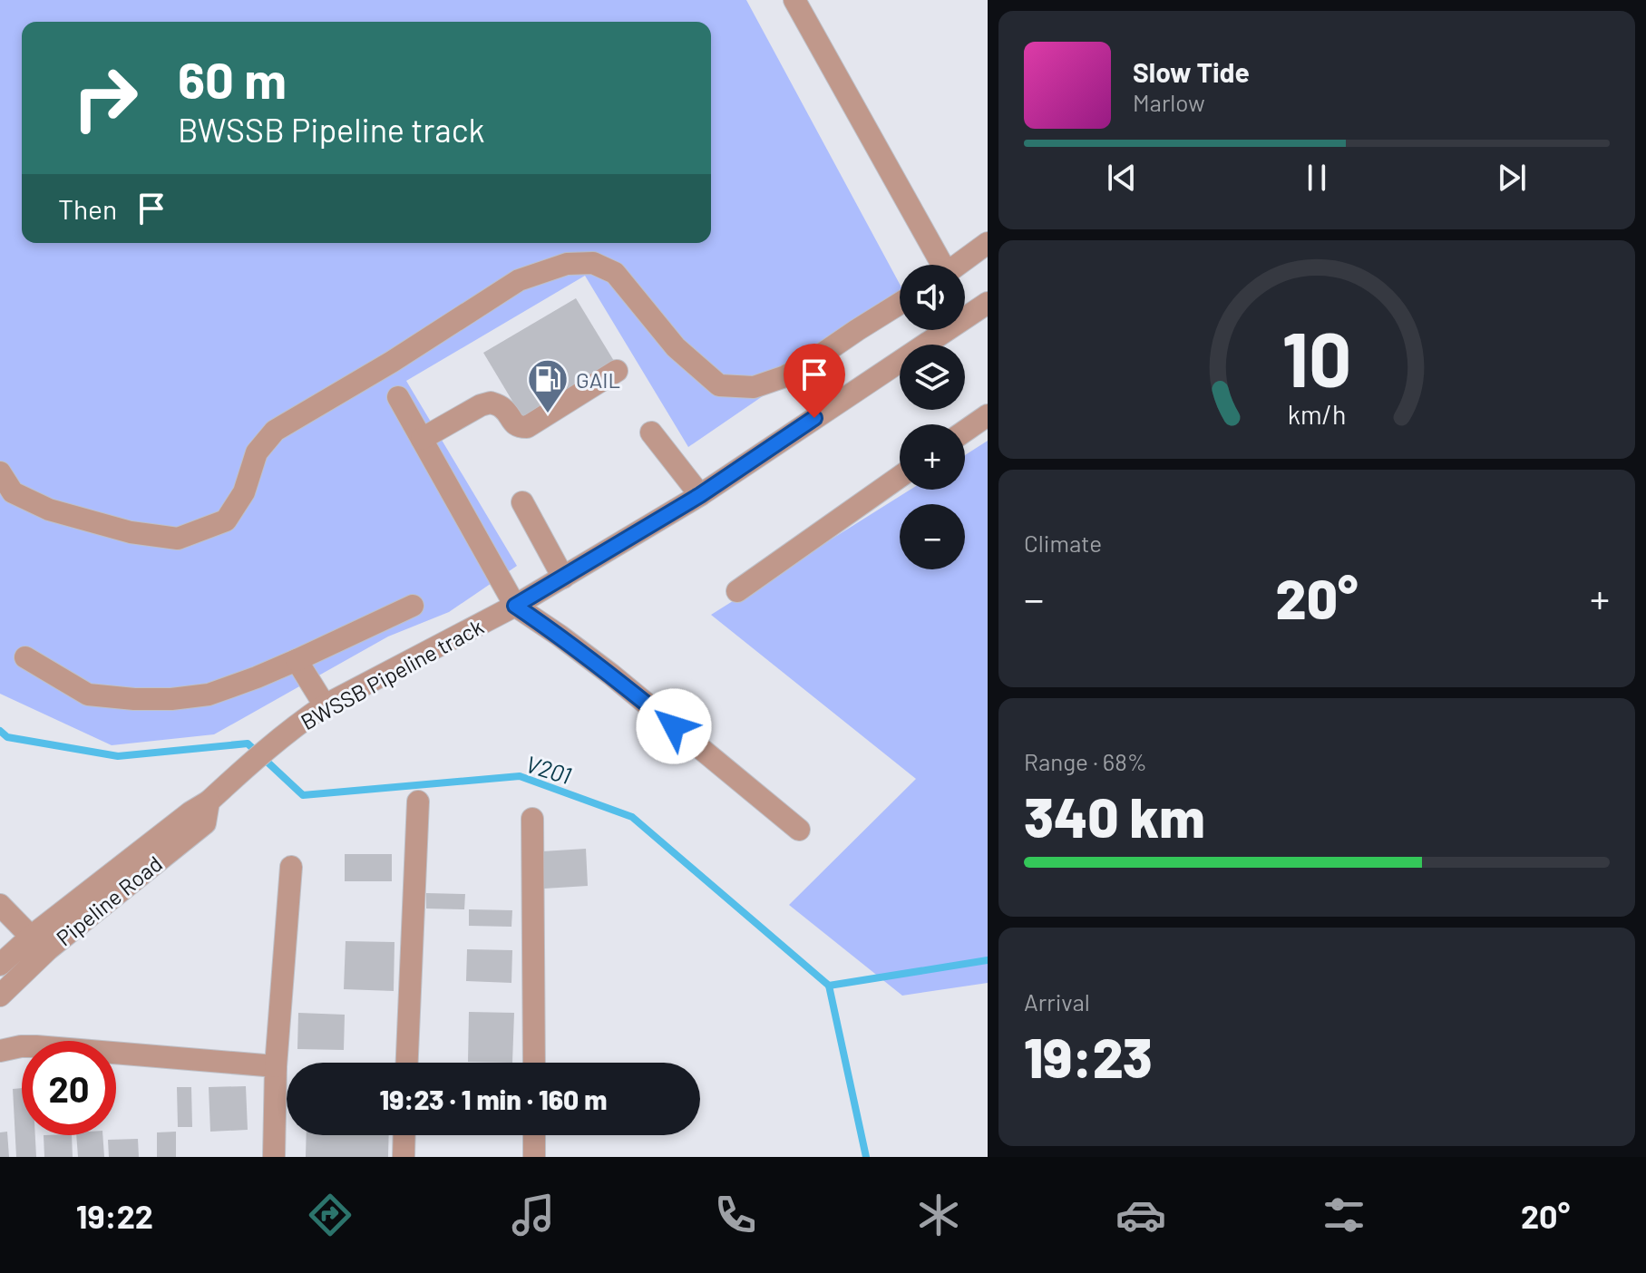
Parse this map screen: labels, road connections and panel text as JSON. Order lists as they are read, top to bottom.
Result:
{
  "streets": {
    "street": ["BWSSB Pipeline track", "Pipeline Road"]
  },
  "crossings": [
    ["BWSSB Pipeline track", "Pipeline Road"]
  ],
  "water": ["V201"],
  "places": {
    "fuel station": ["GAIL"]
  },
  "page": {
    "turn": ["60 m", "BWSSB Pipeline track"],
    "song": ["Slow Tide", "Marlow"],
    "then": "Then",
    "map_buttons": ["+", "−"],
    "tile": [
      "Climate",
      ["Range · 68%", "340 km"],
      ["Arrival", "19:23"]
    ],
    "heat": ["−", "20°", "+"],
    "limit": "20",
    "trip": "19:23 · 1 min · 160 m",
    "tabs": ["19:22", "20°"],
    "gauge": ["10", "km/h"]
  }
}
